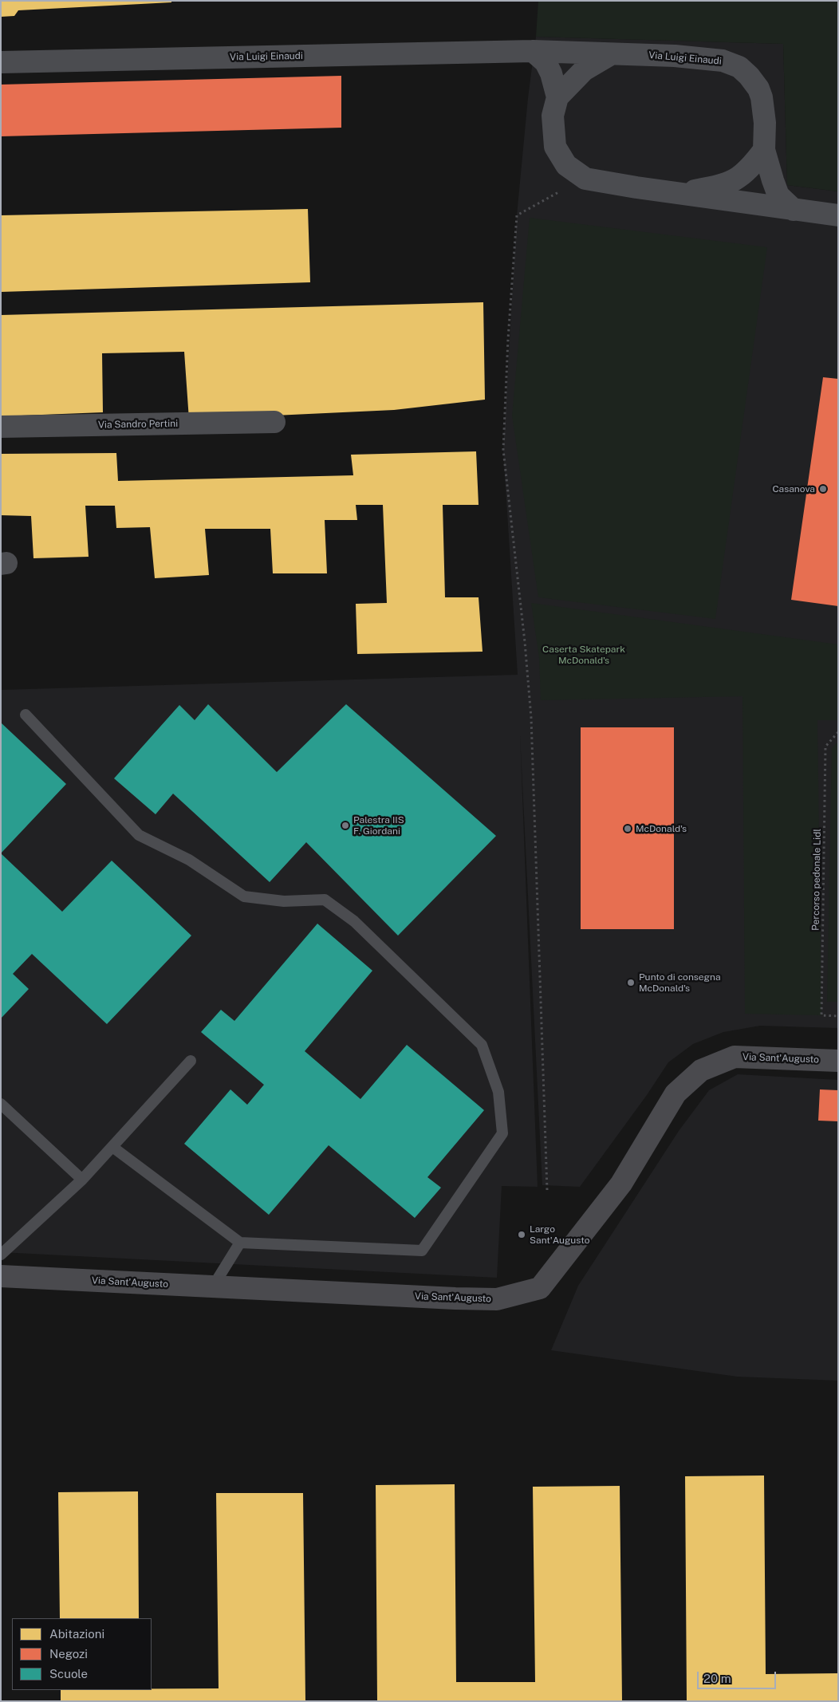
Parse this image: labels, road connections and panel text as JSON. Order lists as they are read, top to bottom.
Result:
{
  "streets": {
    "main road": ["Via Sant'Augusto"],
    "street": ["Via Luigi Einaudi", "Via Sandro Pertini"],
    "path": ["Percorso pedonale Lidl"]
  },
  "parks": ["Caserta Skatepark McDonald's"],
  "places": [
    "Casanova",
    "Palestra IIS F. Giordani",
    "McDonald's",
    "Punto di consegna McDonald's",
    "Largo Sant'Augusto"
  ],
  "legend": ["Abitazioni", "Negozi", "Scuole"],
  "scale_bar": "20 m"
}
